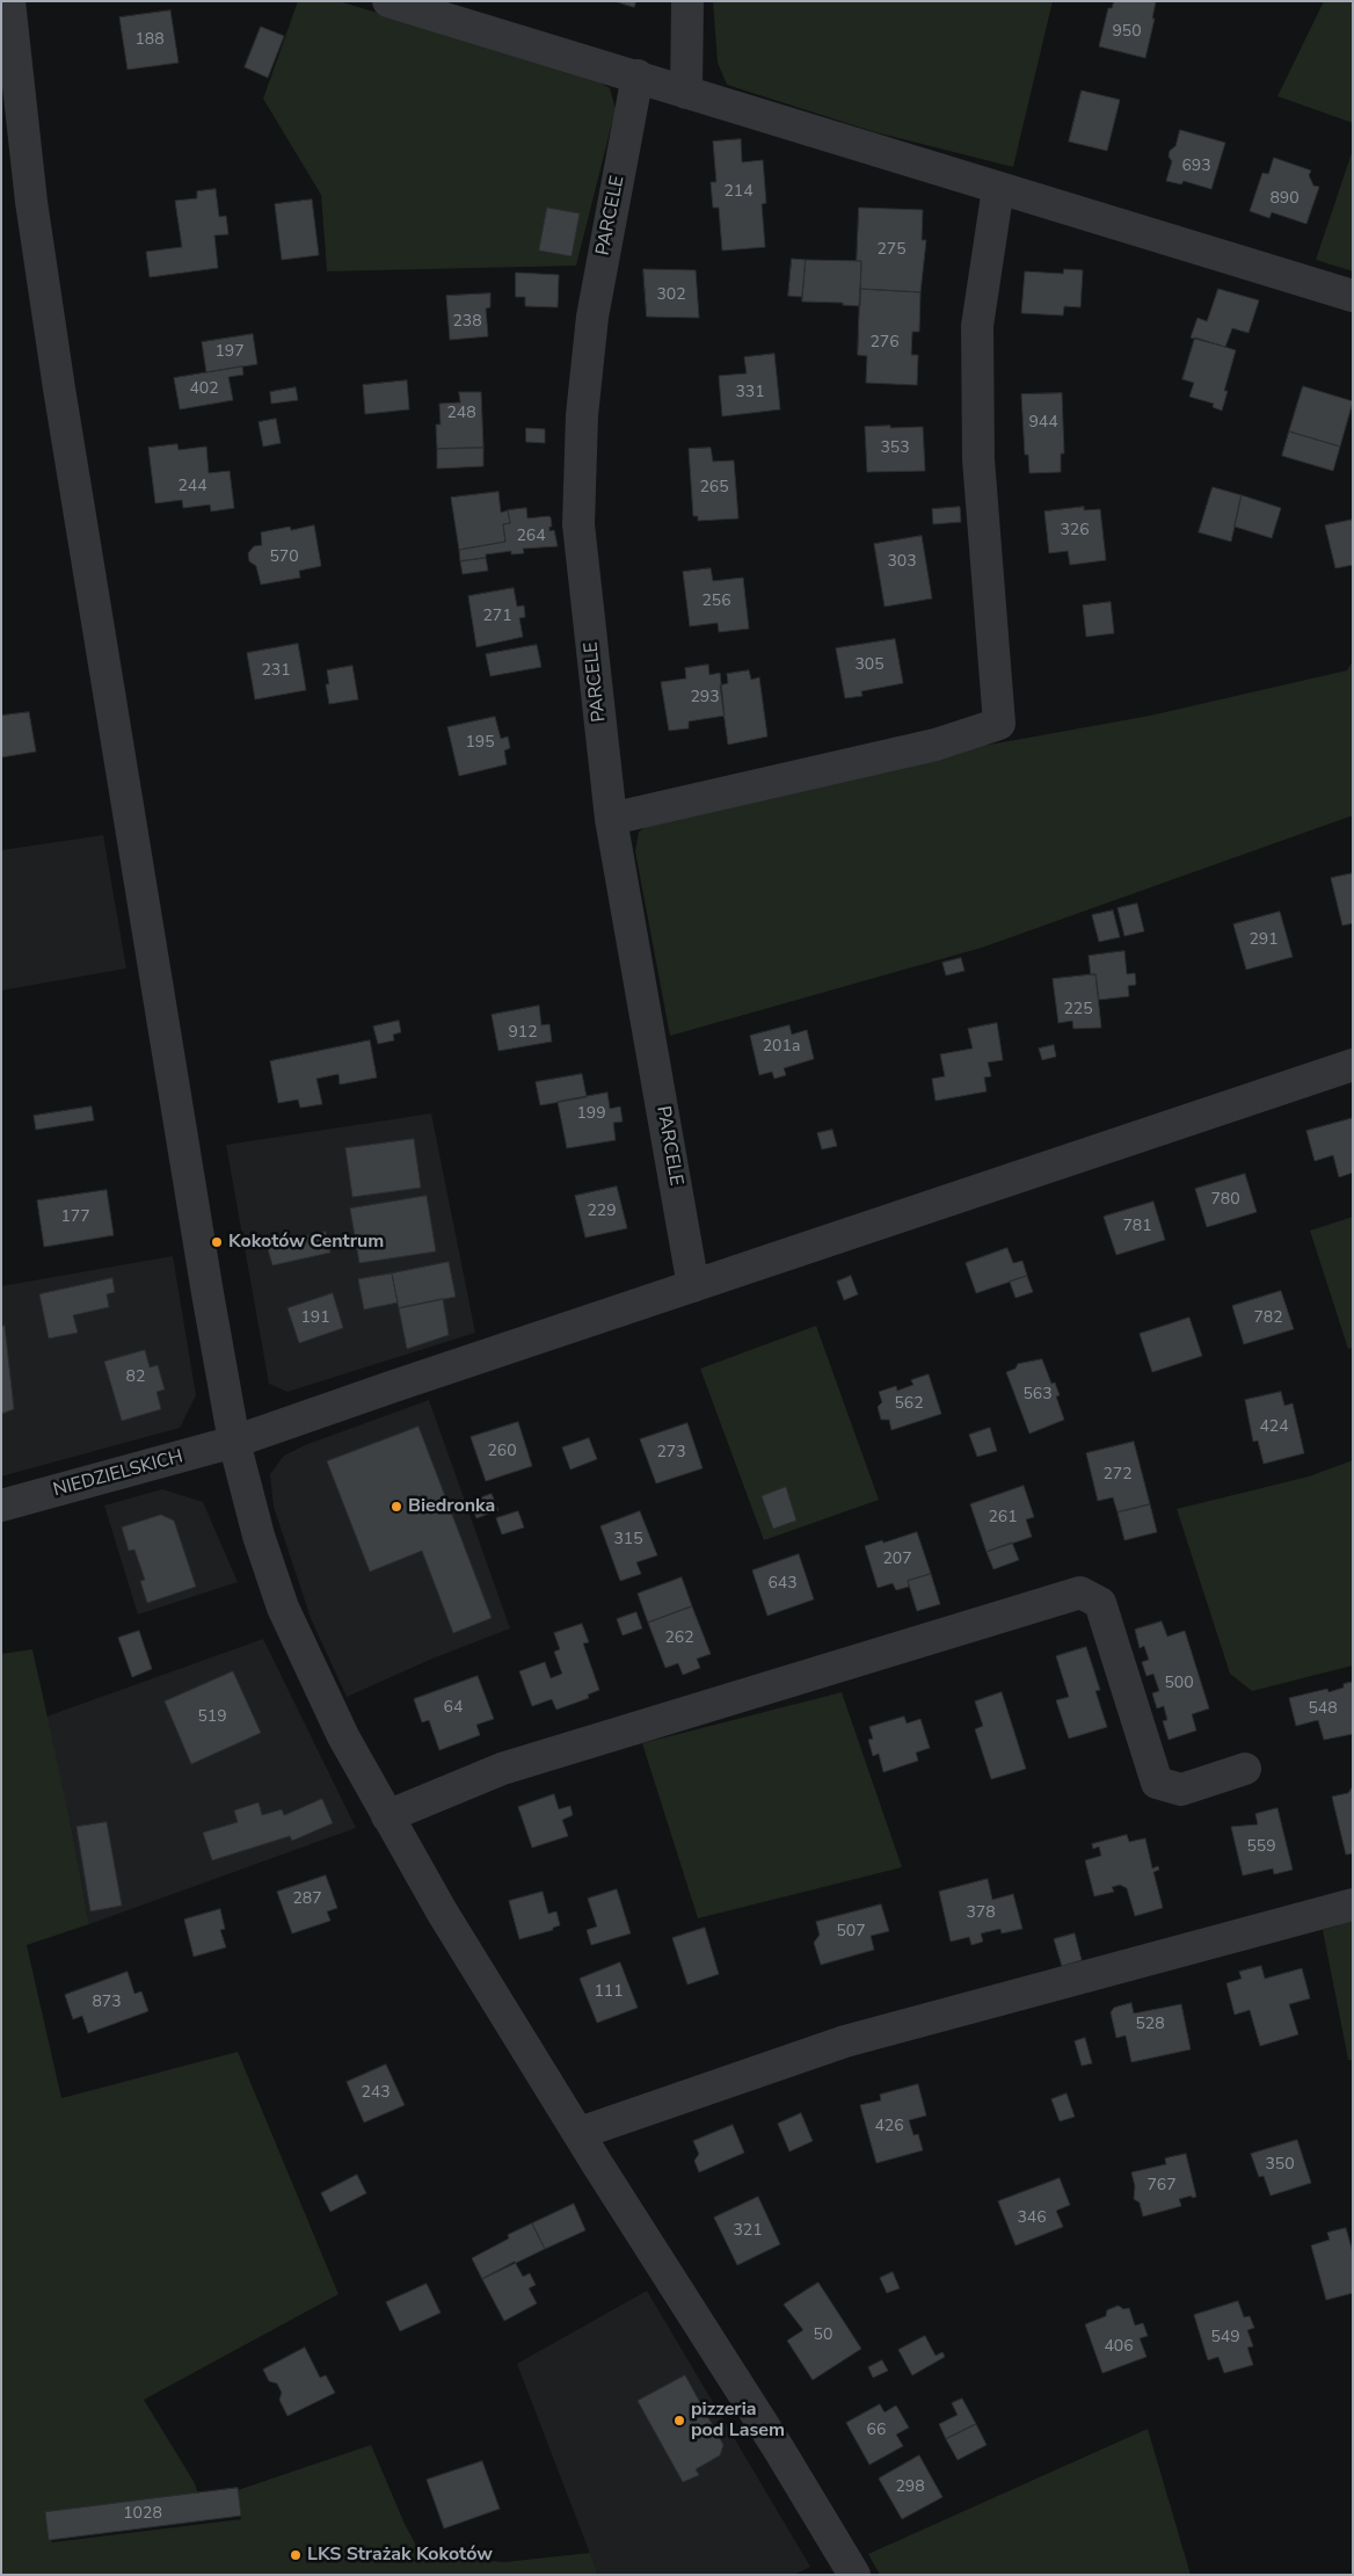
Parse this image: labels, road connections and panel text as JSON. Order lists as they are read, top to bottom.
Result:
{
  "streets": {
    "street": ["PARCELE", "NIEDZIELSKICH"]
  },
  "crossings": [
    ["PARCELE", "NIEDZIELSKICH"]
  ],
  "places": [
    "Kokotów Centrum",
    "Biedronka",
    "pizzeria pod Lasem",
    "LKS Strażak Kokotów"
  ],
  "house_numbers": [
    "950",
    "188",
    "693",
    "214",
    "890",
    "275",
    "302",
    "238",
    "276",
    "197",
    "402",
    "331",
    "248",
    "944",
    "353",
    "244",
    "265",
    "326",
    "264",
    "570",
    "303",
    "256",
    "271",
    "305",
    "231",
    "293",
    "195",
    "291",
    "225",
    "912",
    "201a",
    "199",
    "780",
    "229",
    "177",
    "781",
    "191",
    "782",
    "82",
    "563",
    "562",
    "424",
    "260",
    "273",
    "272",
    "261",
    "315",
    "207",
    "643",
    "262",
    "500",
    "64",
    "548",
    "519",
    "559",
    "287",
    "378",
    "507",
    "111",
    "873",
    "528",
    "243",
    "426",
    "350",
    "767",
    "346",
    "321",
    "50",
    "549",
    "406",
    "66",
    "298",
    "1028"
  ]
}
